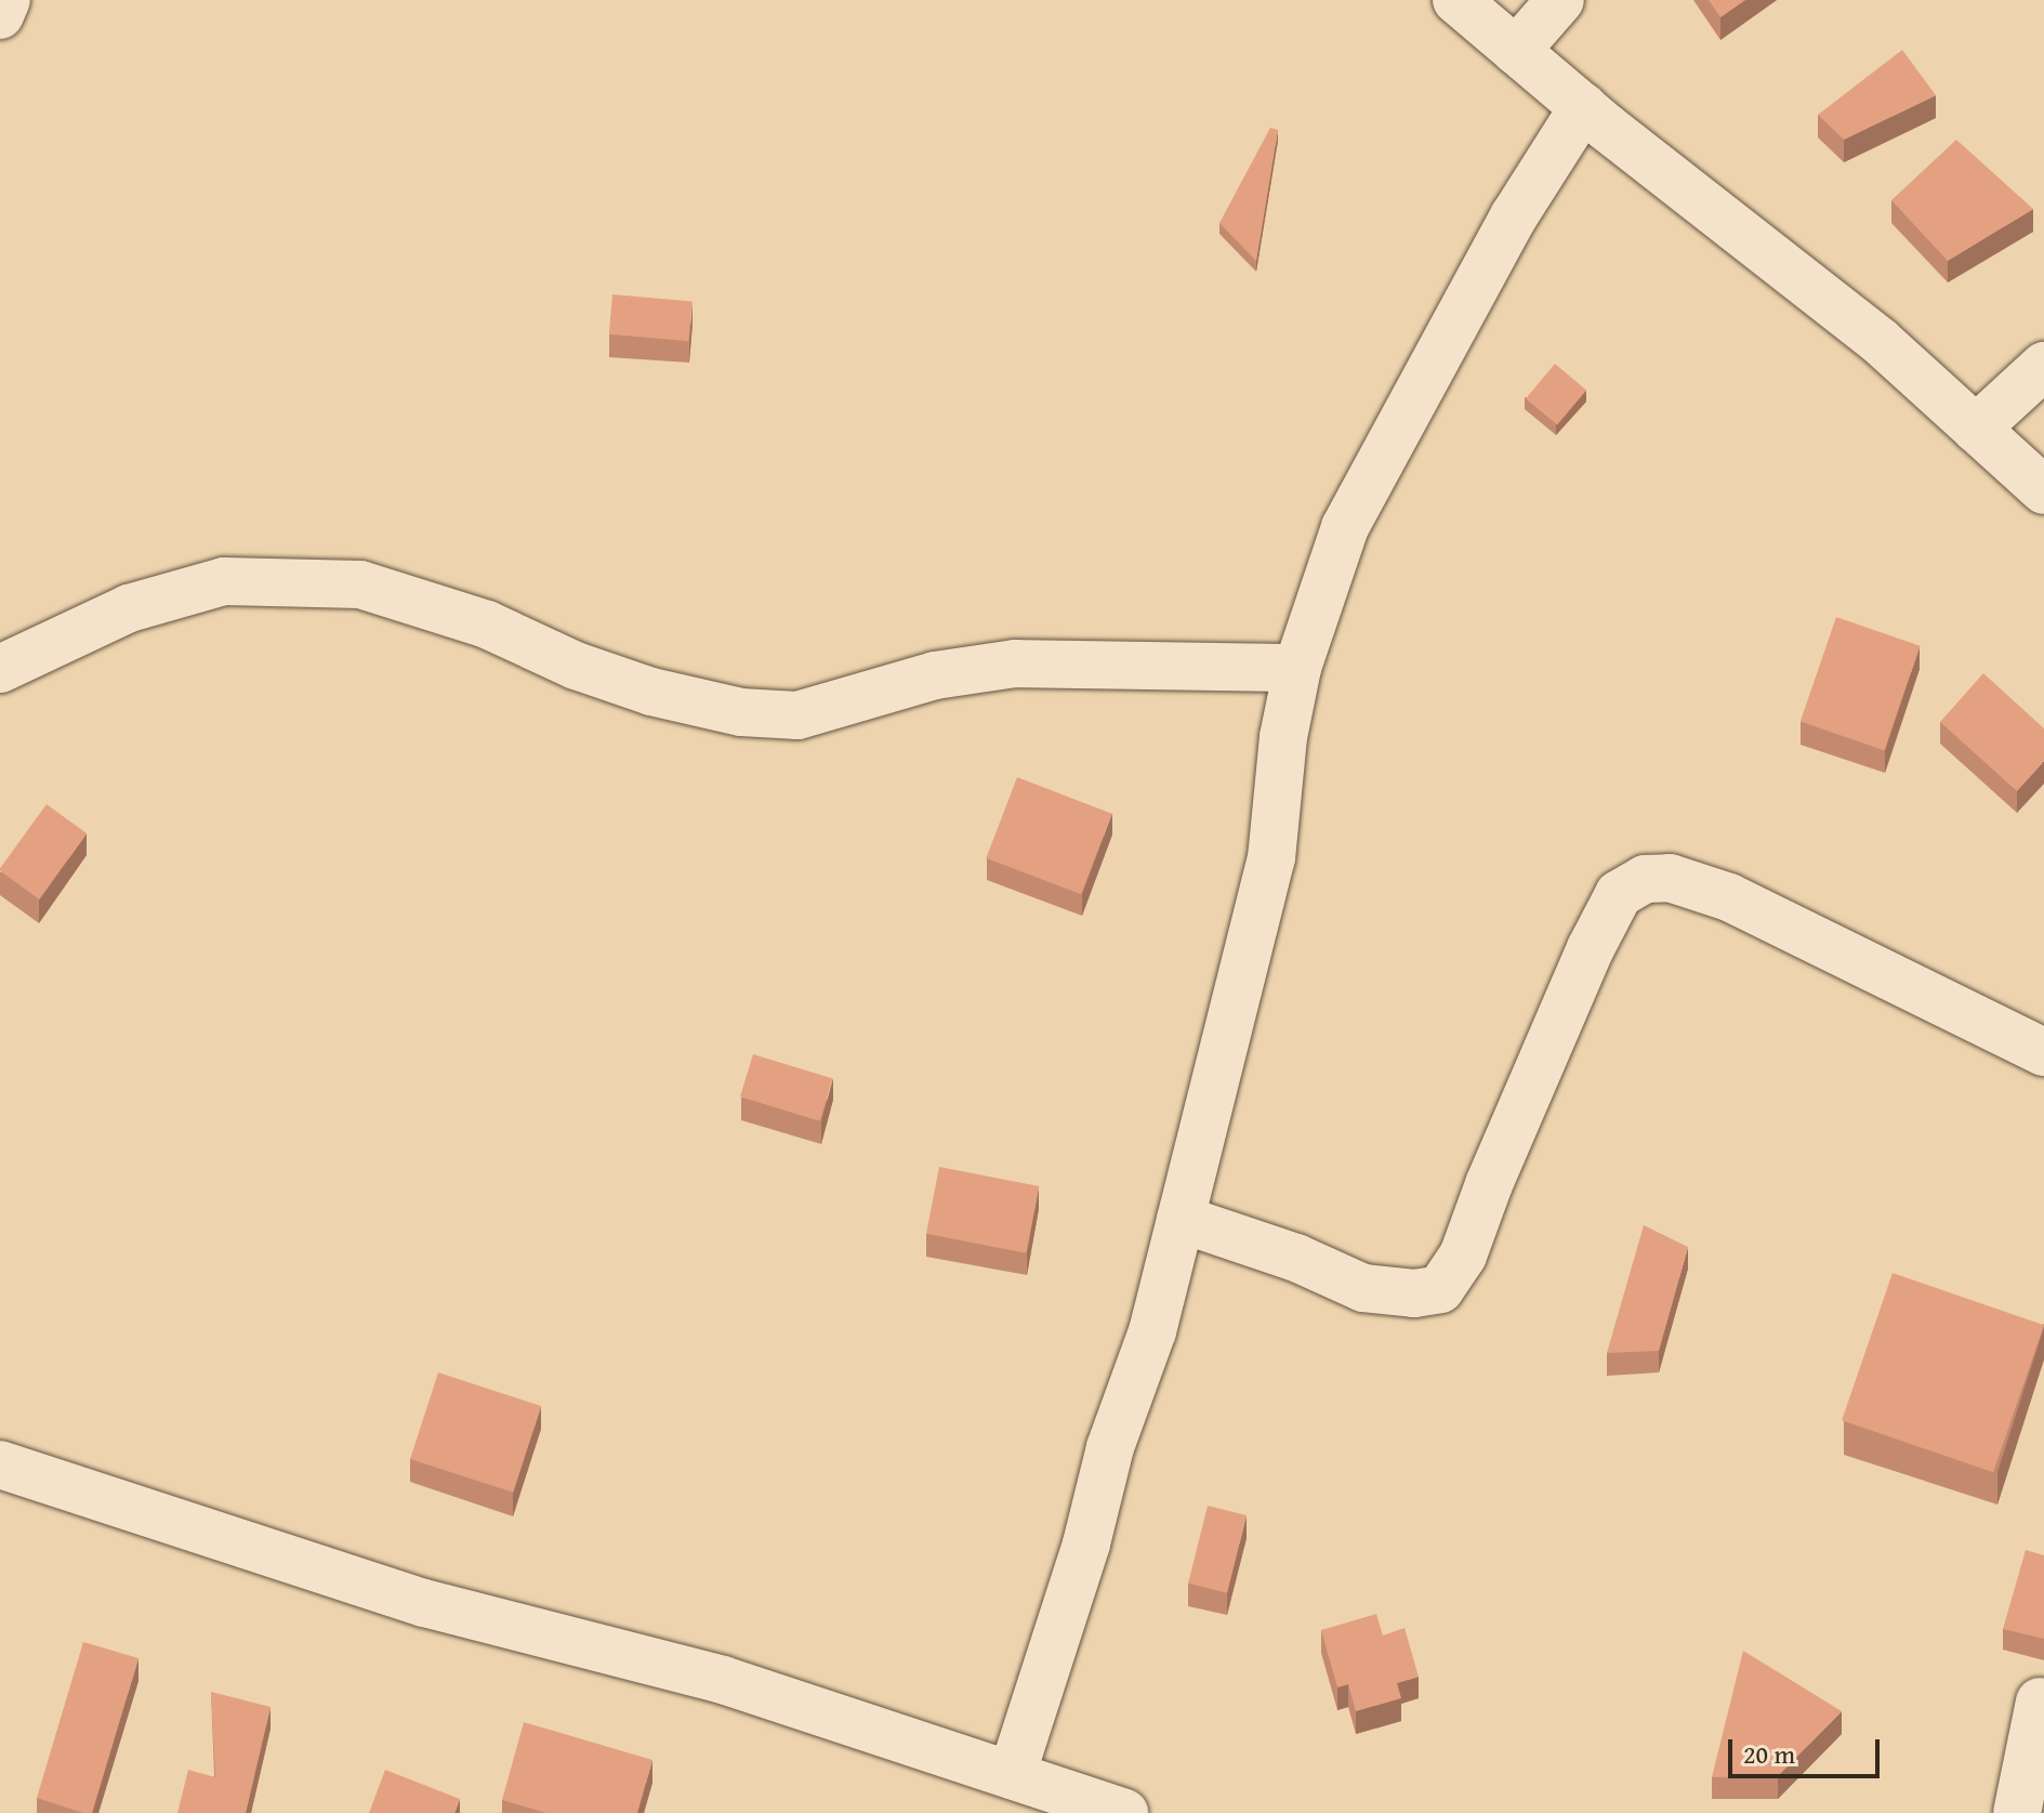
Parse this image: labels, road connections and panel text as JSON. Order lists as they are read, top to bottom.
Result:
{
  "scale_bar": "20 m"
}
